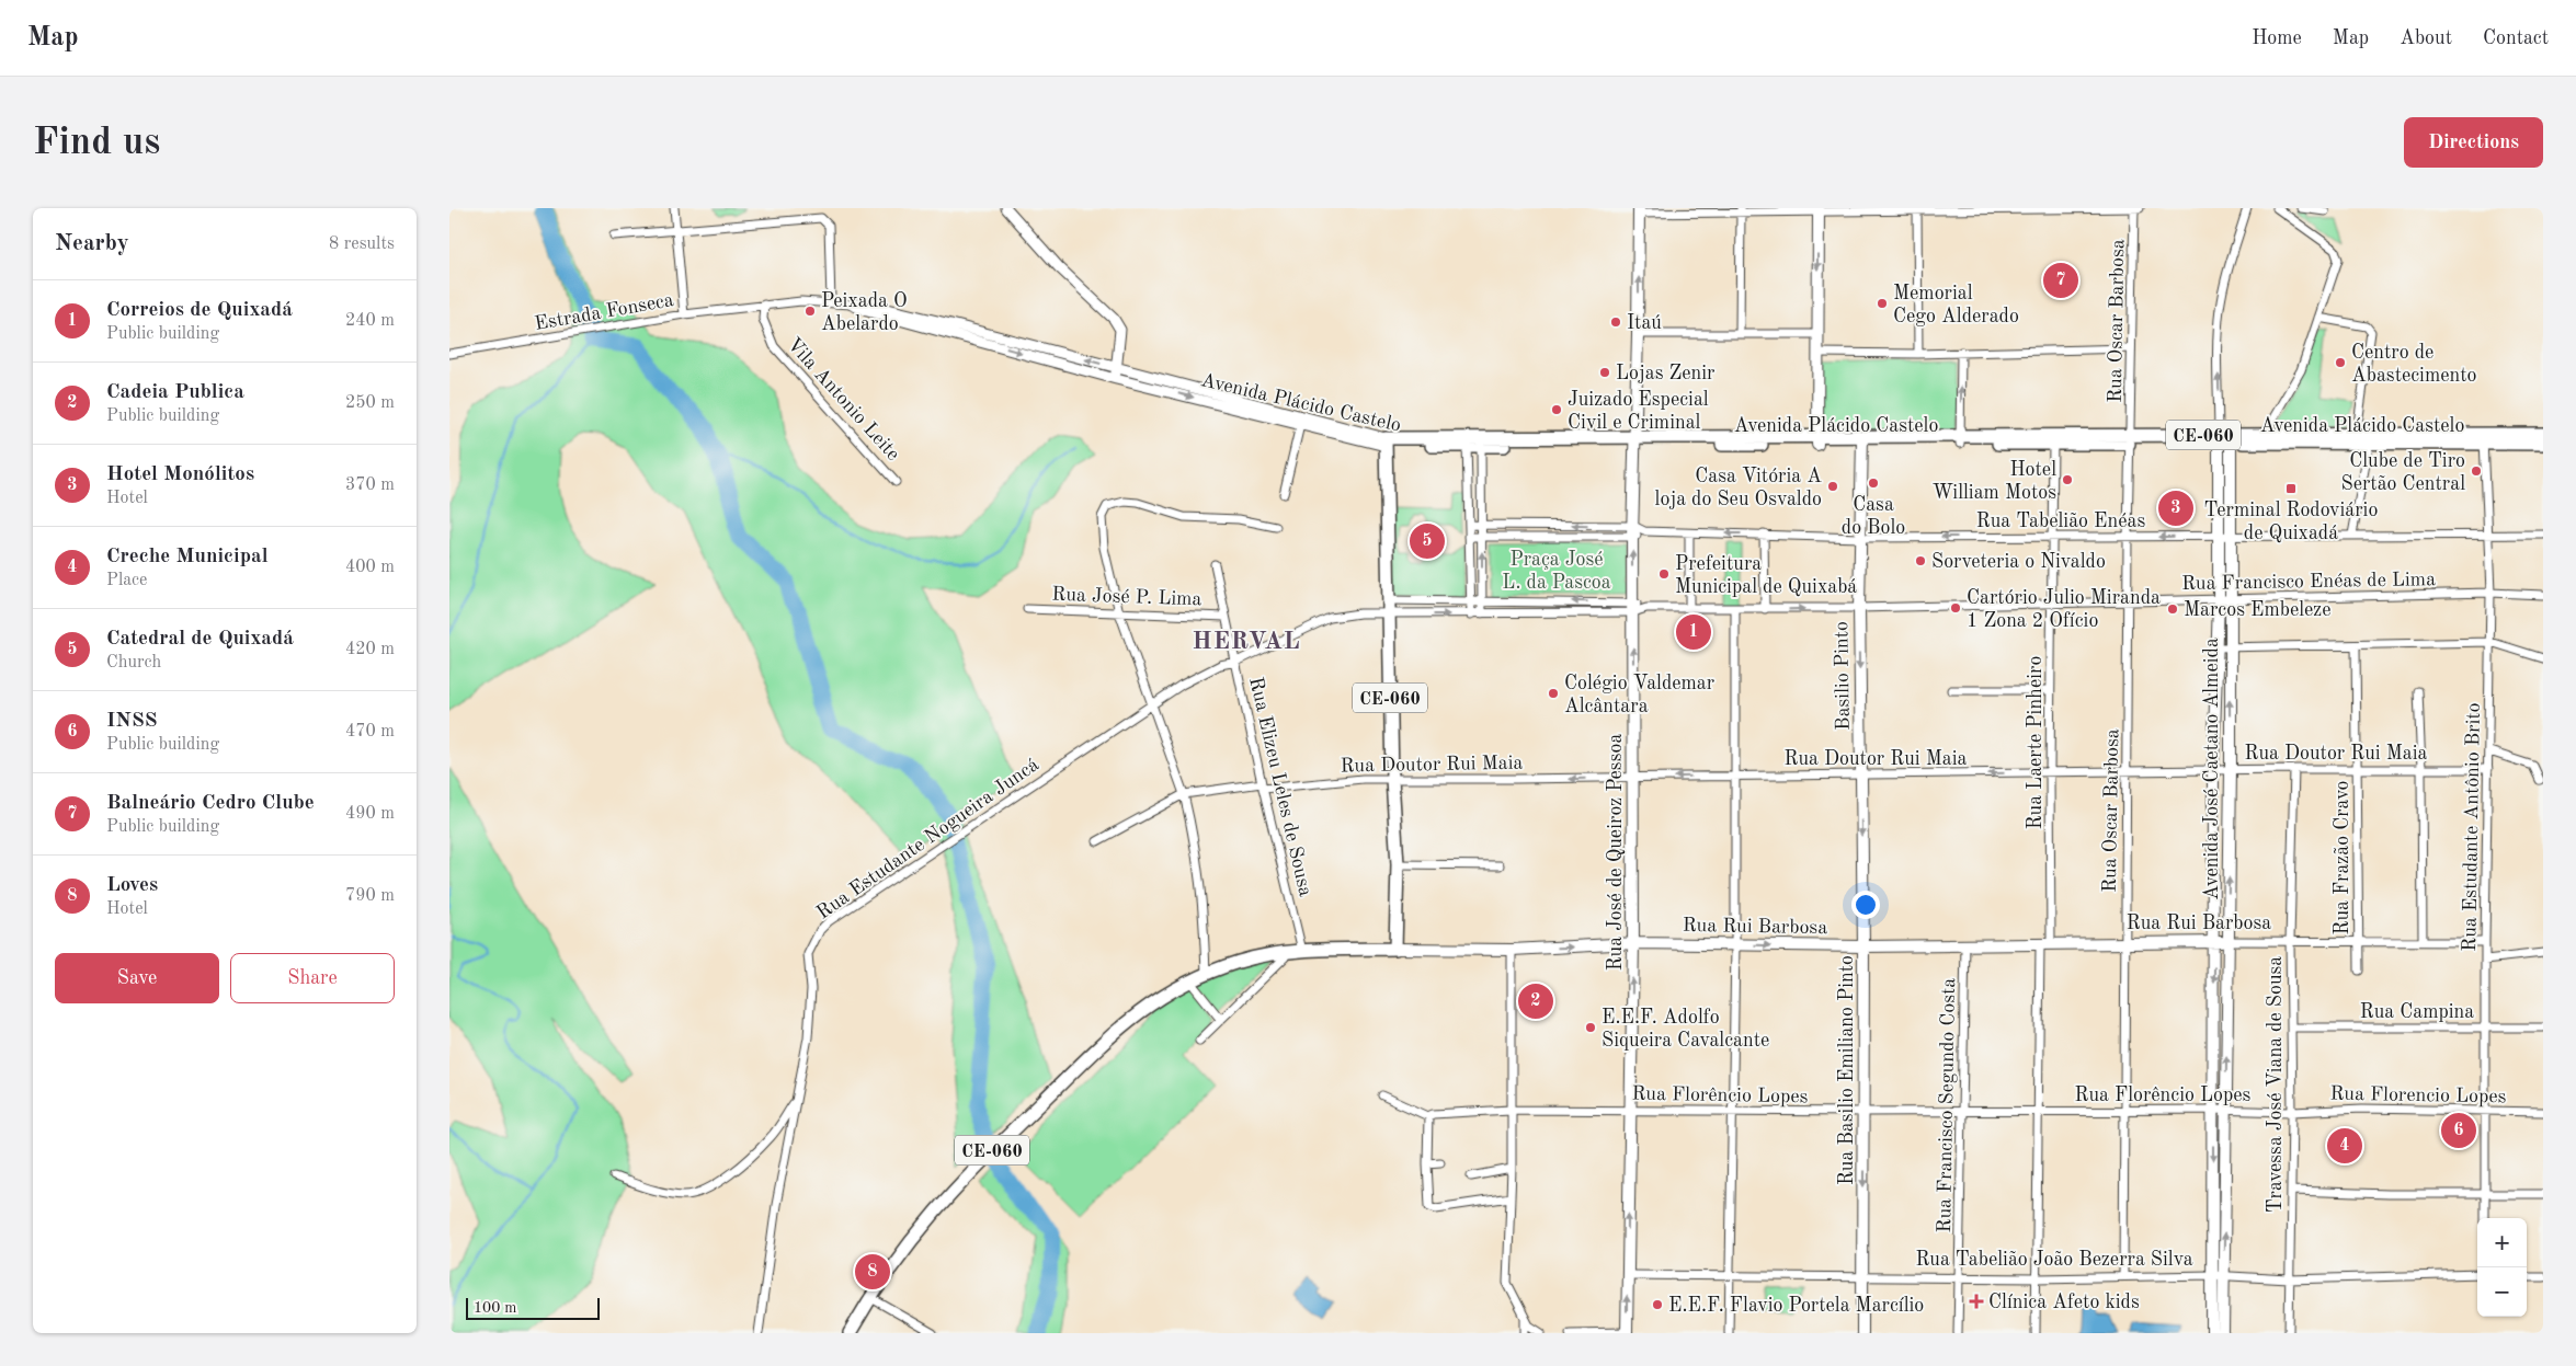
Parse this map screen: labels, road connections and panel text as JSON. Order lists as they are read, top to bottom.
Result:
{
  "streets": {
    "main road": [
      "Avenida Plácido Castelo",
      "CE-060",
      "Basilio Pinto",
      "Avenida José Caetano Almeida",
      "Rua José de Queiroz Pessoa",
      "Rua Rui Barbosa",
      "Rua Basilio Emiliano Pinto"
    ],
    "street": [
      "Estrada Fonseca",
      "Rua Oscar Barbosa",
      "Vila Antonio Leite",
      "Rua Tabelião Enéas",
      "Rua Francisco Enéas de Lima",
      "Rua José P. Lima",
      "Rua Laerte Pinheiro",
      "Rua Doutor Rui Maia",
      "Rua Elizeu Leles de Sousa",
      "Rua Estudante Antônio Brito",
      "Rua Estudante Nogueira Juncá",
      "Rua Frazão Cravo",
      "Rua Campina",
      "Travessa José Viana de Sousa",
      "Rua Florêncio Lopes",
      "Rua Florencio Lopes",
      "Rua Francisco Segundo Costa",
      "Rua Tabelião João Bezerra Silva"
    ]
  },
  "crossings": [
    ["Estrada Fonseca", "Vila Antonio Leite"],
    ["Estrada Fonseca", "Avenida Plácido Castelo"],
    ["Rua Oscar Barbosa", "Avenida Plácido Castelo"],
    ["Rua Oscar Barbosa", "Rua Tabelião Enéas"],
    ["Rua Oscar Barbosa", "Rua Francisco Enéas de Lima"],
    ["Rua Oscar Barbosa", "Rua Doutor Rui Maia"],
    ["Rua Oscar Barbosa", "Rua Rui Barbosa"],
    ["Rua Oscar Barbosa", "Rua Florêncio Lopes"],
    ["Rua Oscar Barbosa", "Rua Tabelião João Bezerra Silva"],
    ["Vila Antonio Leite", "Avenida Plácido Castelo"],
    ["Avenida Plácido Castelo", "CE-060"],
    ["Avenida Plácido Castelo", "Basilio Pinto"],
    ["Avenida Plácido Castelo", "Rua Laerte Pinheiro"],
    ["Avenida Plácido Castelo", "Avenida José Caetano Almeida"],
    ["Avenida Plácido Castelo", "Rua Estudante Antônio Brito"],
    ["Avenida Plácido Castelo", "Rua José de Queiroz Pessoa"],
    ["CE-060", "Rua Doutor Rui Maia"],
    ["CE-060", "Rua Estudante Nogueira Juncá"],
    ["CE-060", "Rua Rui Barbosa"],
    ["Rua Tabelião Enéas", "Basilio Pinto"],
    ["Rua Tabelião Enéas", "Rua Laerte Pinheiro"],
    ["Rua Tabelião Enéas", "Avenida José Caetano Almeida"],
    ["Rua Tabelião Enéas", "Rua Estudante Antônio Brito"],
    ["Rua Tabelião Enéas", "Rua José de Queiroz Pessoa"],
    ["Rua Francisco Enéas de Lima", "Basilio Pinto"],
    ["Rua Francisco Enéas de Lima", "Rua Laerte Pinheiro"],
    ["Rua Francisco Enéas de Lima", "Avenida José Caetano Almeida"],
    ["Rua Francisco Enéas de Lima", "Rua Estudante Antônio Brito"],
    ["Rua Francisco Enéas de Lima", "Rua Estudante Nogueira Juncá"],
    ["Rua Francisco Enéas de Lima", "Rua José de Queiroz Pessoa"],
    ["Rua José P. Lima", "Rua Elizeu Leles de Sousa"],
    ["Basilio Pinto", "Rua Doutor Rui Maia"],
    ["Basilio Pinto", "Rua Basilio Emiliano Pinto"],
    ["Rua Laerte Pinheiro", "Rua Doutor Rui Maia"],
    ["Rua Laerte Pinheiro", "Rua Rui Barbosa"],
    ["Rua Laerte Pinheiro", "Rua Florêncio Lopes"],
    ["Rua Laerte Pinheiro", "Rua Tabelião João Bezerra Silva"],
    ["Rua Doutor Rui Maia", "Avenida José Caetano Almeida"],
    ["Rua Doutor Rui Maia", "Rua Elizeu Leles de Sousa"],
    ["Rua Doutor Rui Maia", "Rua Estudante Antônio Brito"],
    ["Rua Doutor Rui Maia", "Rua José de Queiroz Pessoa"],
    ["Rua Doutor Rui Maia", "Rua Frazão Cravo"],
    ["Rua Doutor Rui Maia", "Rua Basilio Emiliano Pinto"],
    ["Rua Doutor Rui Maia", "Travessa José Viana de Sousa"],
    ["Avenida José Caetano Almeida", "Rua Rui Barbosa"],
    ["Avenida José Caetano Almeida", "Rua Florêncio Lopes"],
    ["Avenida José Caetano Almeida", "Rua Tabelião João Bezerra Silva"],
    ["Rua Elizeu Leles de Sousa", "Rua Estudante Nogueira Juncá"],
    ["Rua Elizeu Leles de Sousa", "Rua Rui Barbosa"],
    ["Rua Estudante Antônio Brito", "Rua Rui Barbosa"],
    ["Rua Estudante Antônio Brito", "Rua Campina"],
    ["Rua Estudante Antônio Brito", "Rua Florencio Lopes"],
    ["Rua Estudante Nogueira Juncá", "Rua José de Queiroz Pessoa"],
    ["Rua José de Queiroz Pessoa", "Rua Rui Barbosa"],
    ["Rua José de Queiroz Pessoa", "Rua Florêncio Lopes"],
    ["Rua José de Queiroz Pessoa", "Rua Tabelião João Bezerra Silva"],
    ["Rua Frazão Cravo", "Rua Rui Barbosa"],
    ["Rua Rui Barbosa", "Rua Basilio Emiliano Pinto"],
    ["Rua Rui Barbosa", "Travessa José Viana de Sousa"],
    ["Rua Rui Barbosa", "Rua Francisco Segundo Costa"],
    ["Rua Campina", "Travessa José Viana de Sousa"],
    ["Rua Basilio Emiliano Pinto", "Rua Florêncio Lopes"],
    ["Rua Basilio Emiliano Pinto", "Rua Tabelião João Bezerra Silva"],
    ["Travessa José Viana de Sousa", "Rua Florêncio Lopes"],
    ["Travessa José Viana de Sousa", "Rua Florencio Lopes"],
    ["Travessa José Viana de Sousa", "Rua Tabelião João Bezerra Silva"],
    ["Rua Florêncio Lopes", "Rua Florencio Lopes"],
    ["Rua Florêncio Lopes", "Rua Francisco Segundo Costa"],
    ["Rua Francisco Segundo Costa", "Rua Tabelião João Bezerra Silva"]
  ],
  "one_way": [
    "Rua Tabelião Enéas",
    "Basilio Pinto",
    "Rua Doutor Rui Maia",
    "Rua José de Queiroz Pessoa",
    "Rua Basilio Emiliano Pinto"
  ],
  "districts": ["HERVAL"],
  "parks": ["Praça José L. da Pascoa"],
  "places": {
    "other": [
      "Memorial Cego Alderado",
      "Peixada O Abelardo",
      "Itaú",
      "Centro de Abastecimento",
      "Lojas Zenir",
      "Juizado Especial Civil e Criminal",
      "Clube de Tiro Sertão Central",
      "Hotel William Motos",
      "Casa do Bolo",
      "Casa Vitória A loja do Seu Osvaldo",
      "Sorveteria o Nivaldo",
      "Prefeitura Municipal de Quixabá",
      "Cartório Julio Miranda 1 Zona 2 Ofício",
      "Marcos Embeleze",
      "Colégio Valdemar Alcântara",
      "E.E.F. Adolfo Siqueira Cavalcante",
      "E.E.F. Flavio Portela Marcílio"
    ],
    "transit": ["Terminal Rodoviário de Quixadá"],
    "health": ["Clínica Afeto kids"]
  },
  "scale_bar": "100 m",
  "page": {
    "header": "Map",
    "nav": [
      "Home",
      "Map",
      "About",
      "Contact"
    ],
    "buttons": [
      "Directions",
      ["Save", "Share"]
    ],
    "title": "Find us",
    "heading": ["Nearby", "8 results"],
    "pins": [
      "7",
      "3",
      "5",
      "1",
      "2",
      "6",
      "4",
      "8"
    ],
    "list": [
      {
        "mark": "1",
        "name": "Correios de Quixadá",
        "note": "Public building",
        "value": "240 m"
      },
      {
        "mark": "2",
        "name": "Cadeia Publica",
        "note": "Public building",
        "value": "250 m"
      },
      {
        "mark": "3",
        "name": "Hotel Monólitos",
        "note": "Hotel",
        "value": "370 m"
      },
      {
        "mark": "4",
        "name": "Creche Municipal",
        "note": "Place",
        "value": "400 m"
      },
      {
        "mark": "5",
        "name": "Catedral de Quixadá",
        "note": "Church",
        "value": "420 m"
      },
      {
        "mark": "6",
        "name": "INSS",
        "note": "Public building",
        "value": "470 m"
      },
      {
        "mark": "7",
        "name": "Balneário Cedro Clube",
        "note": "Public building",
        "value": "490 m"
      },
      {
        "mark": "8",
        "name": "Loves",
        "note": "Hotel",
        "value": "790 m"
      }
    ],
    "map_buttons": ["+", "−"],
    "scale": "100 m"
  }
}
